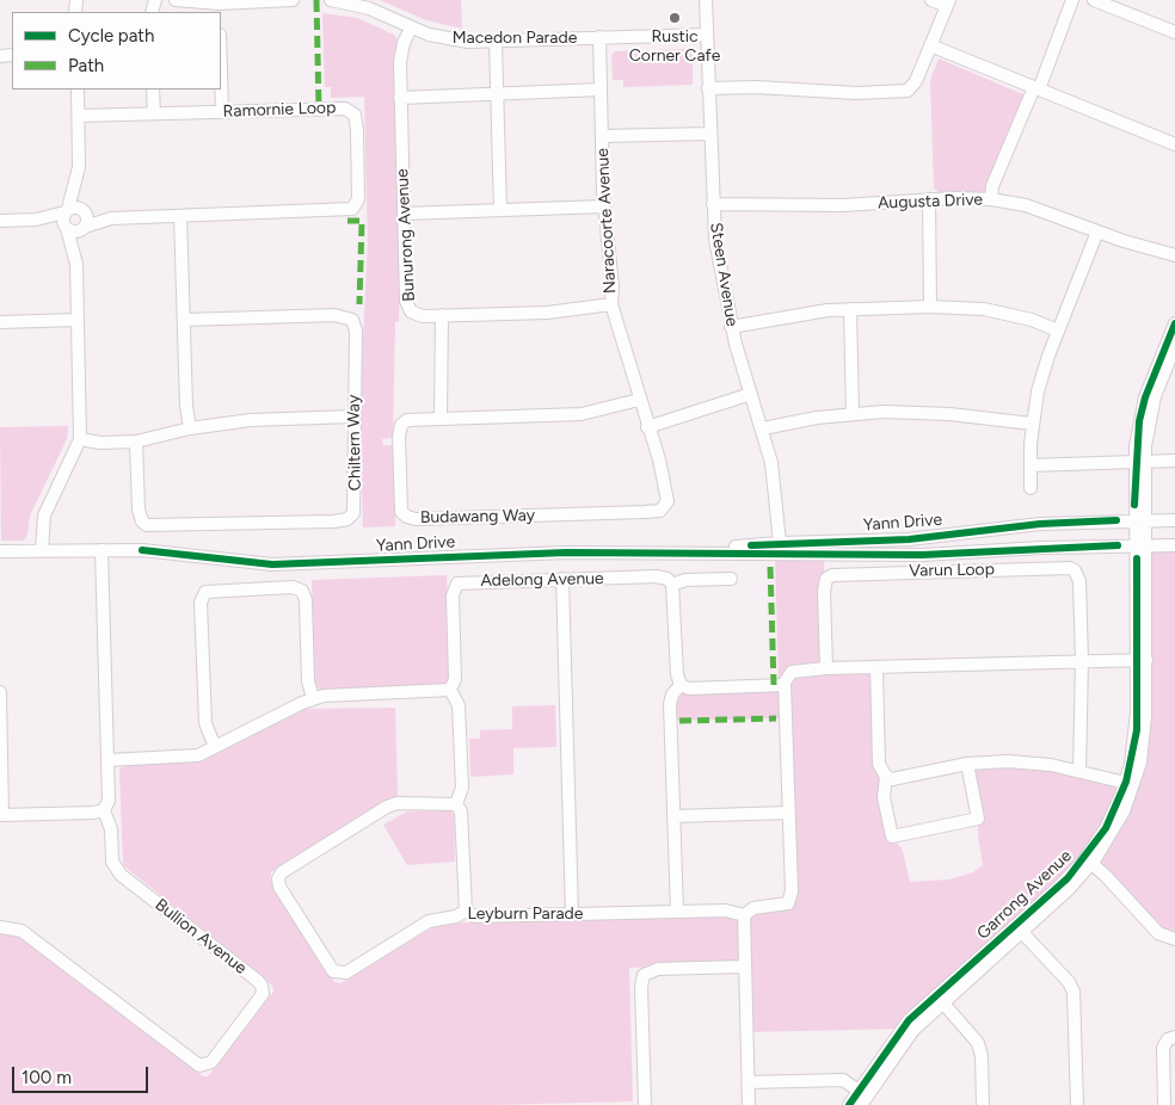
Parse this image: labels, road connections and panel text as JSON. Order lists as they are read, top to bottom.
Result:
{
  "streets": {
    "street": [
      "Macedon Parade",
      "Ramornie Loop",
      "Augusta Drive",
      "Naracoorte Avenue",
      "Bunurong Avenue",
      "Steen Avenue",
      "Chiltern Way",
      "Budawang Way",
      "Yann Drive",
      "Varun Loop",
      "Adelong Avenue",
      "Garrong Avenue",
      "Leyburn Parade",
      "Bullion Avenue"
    ]
  },
  "crossings": [
    ["Macedon Parade", "Naracoorte Avenue"],
    ["Macedon Parade", "Bunurong Avenue"],
    ["Macedon Parade", "Steen Avenue"],
    ["Augusta Drive", "Steen Avenue"],
    ["Naracoorte Avenue", "Bunurong Avenue"],
    ["Naracoorte Avenue", "Budawang Way"],
    ["Steen Avenue", "Yann Drive"],
    ["Yann Drive", "Garrong Avenue"],
    ["Yann Drive", "Bullion Avenue"],
    ["Adelong Avenue", "Leyburn Parade"]
  ],
  "places": ["Rustic Corner Cafe"],
  "legend": ["Cycle path", "Path"],
  "scale_bar": "100 m"
}
